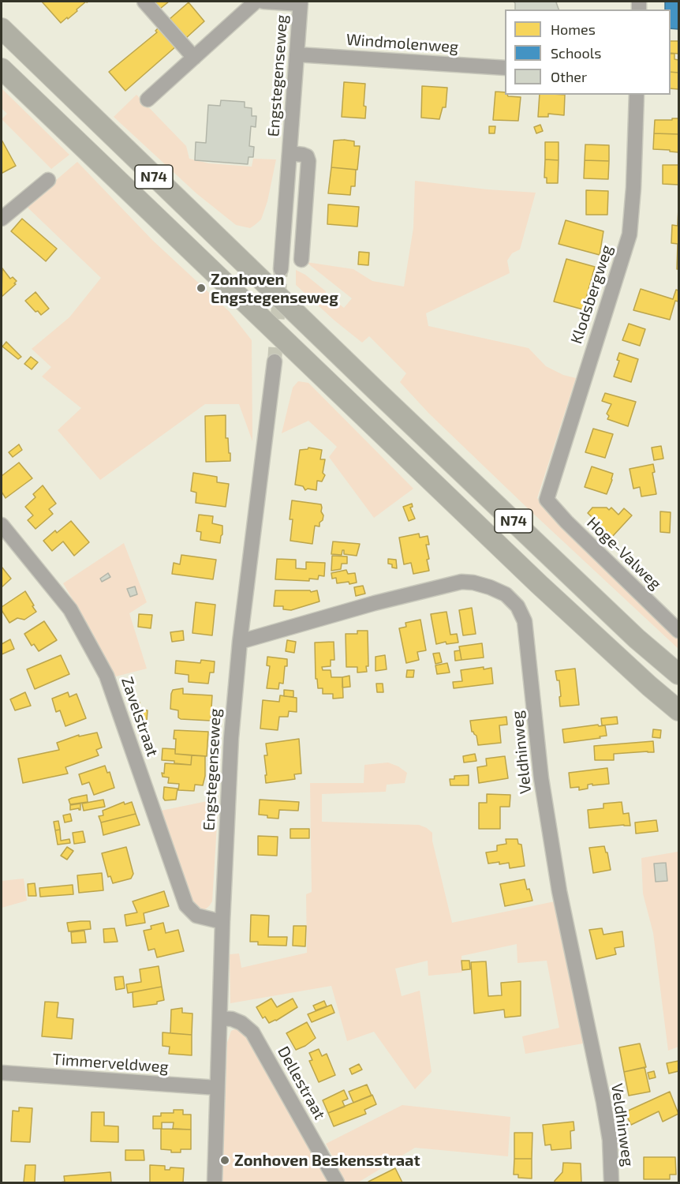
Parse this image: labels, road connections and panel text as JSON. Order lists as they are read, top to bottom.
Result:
{
  "streets": {
    "highway": ["N74"],
    "street": [
      "Windmolenweg",
      "Engstegenseweg",
      "Klodsbergweg",
      "Hoge-Valweg",
      "Zavelstraat",
      "Veldhinweg",
      "Timmerveldweg",
      "Dellestraat"
    ]
  },
  "crossings": [
    ["Windmolenweg", "Engstegenseweg"],
    ["Engstegenseweg", "Zavelstraat"],
    ["Engstegenseweg", "Veldhinweg"],
    ["Engstegenseweg", "Timmerveldweg"],
    ["Engstegenseweg", "Dellestraat"],
    ["Klodsbergweg", "Hoge-Valweg"]
  ],
  "places": ["Zonhoven Engstegenseweg", "Zonhoven Beskensstraat"],
  "legend": ["Homes", "Schools", "Other"]
}
